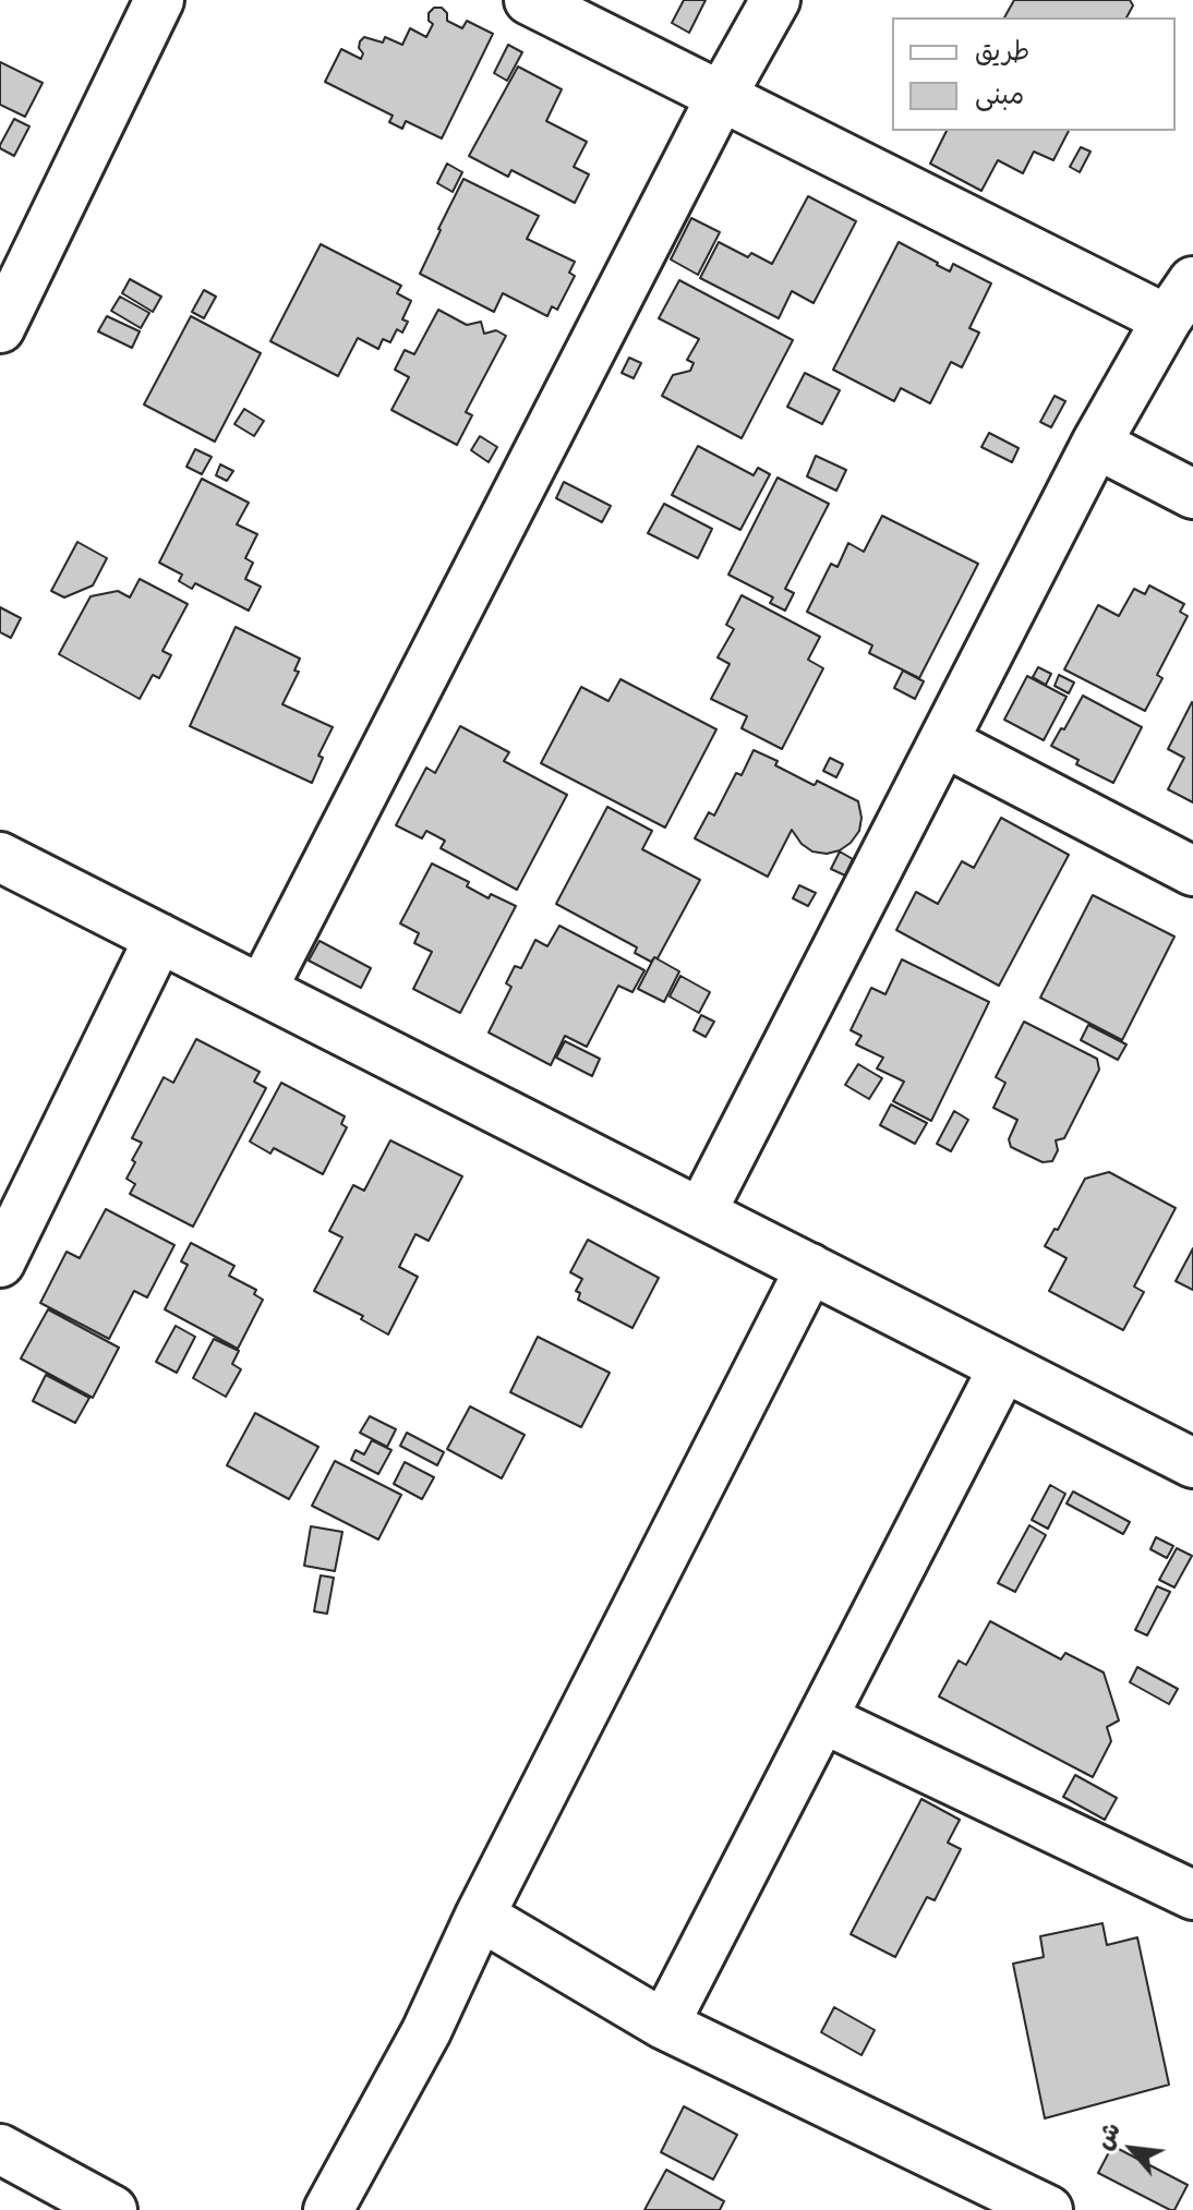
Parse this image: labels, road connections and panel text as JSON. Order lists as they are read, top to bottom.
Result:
{
  "legend": ["طريق", "مبنى"],
  "north": "top left"
}
